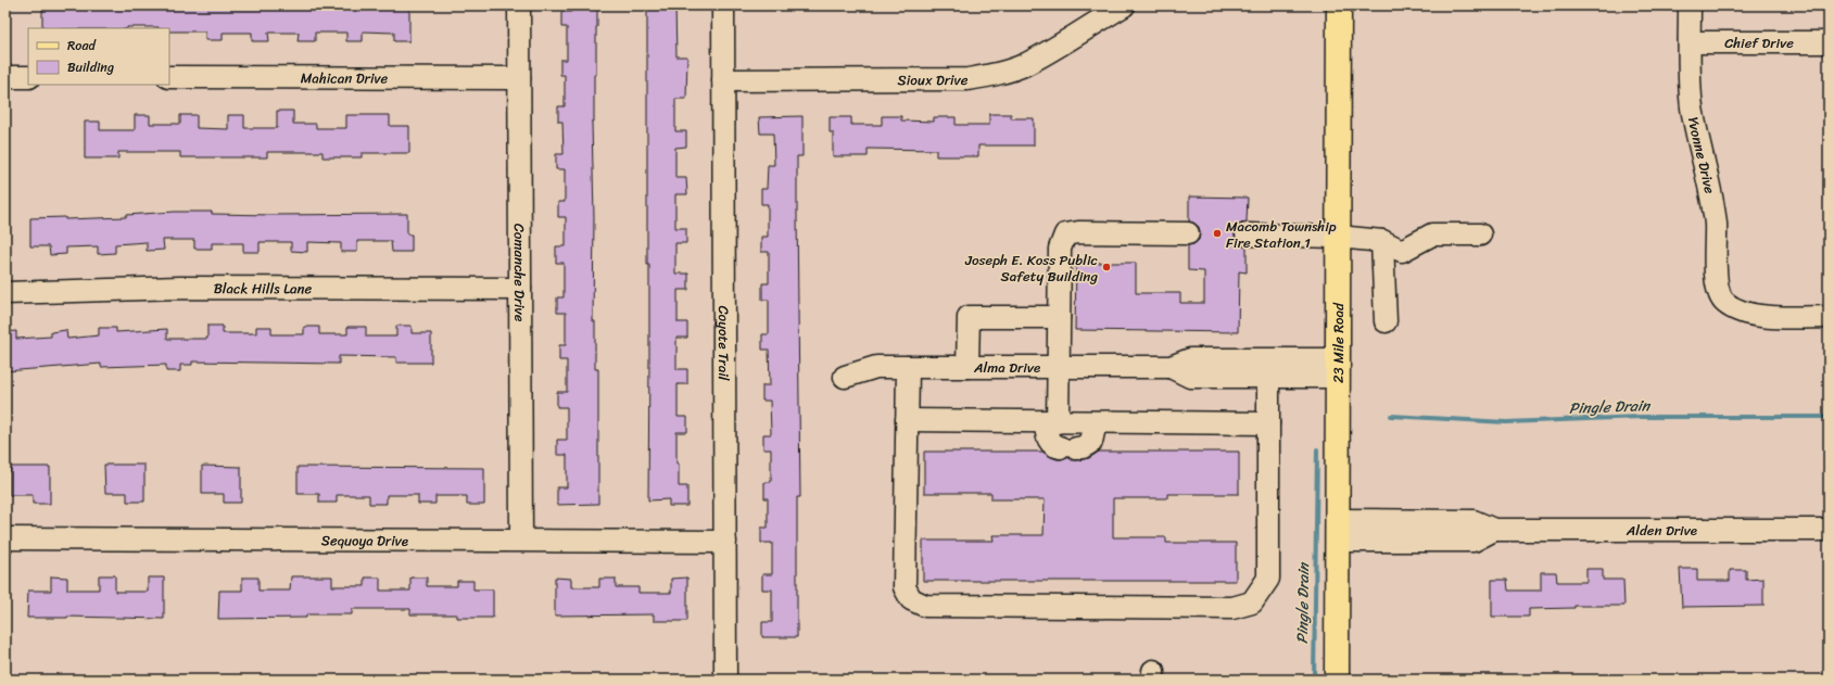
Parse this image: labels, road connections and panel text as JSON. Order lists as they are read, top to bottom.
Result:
{
  "streets": {
    "main road": ["23 Mile Road"],
    "street": [
      "Chief Drive",
      "Mahican Drive",
      "Sioux Drive",
      "Yvonne Drive",
      "Comanche Drive",
      "Black Hills Lane",
      "Coyote Trail",
      "Alma Drive",
      "Alden Drive",
      "Sequoya Drive"
    ]
  },
  "crossings": [
    ["Chief Drive", "Yvonne Drive"],
    ["Mahican Drive", "Comanche Drive"],
    ["Sioux Drive", "Coyote Trail"],
    ["Comanche Drive", "Black Hills Lane"],
    ["Comanche Drive", "Sequoya Drive"],
    ["Coyote Trail", "Sequoya Drive"],
    ["23 Mile Road", "Alma Drive"],
    ["23 Mile Road", "Alden Drive"]
  ],
  "water": ["Pingle Drain"],
  "places": ["Macomb Township Fire Station 1", "Joseph E. Koss Public Safety Building"],
  "legend": ["Road", "Building"]
}
